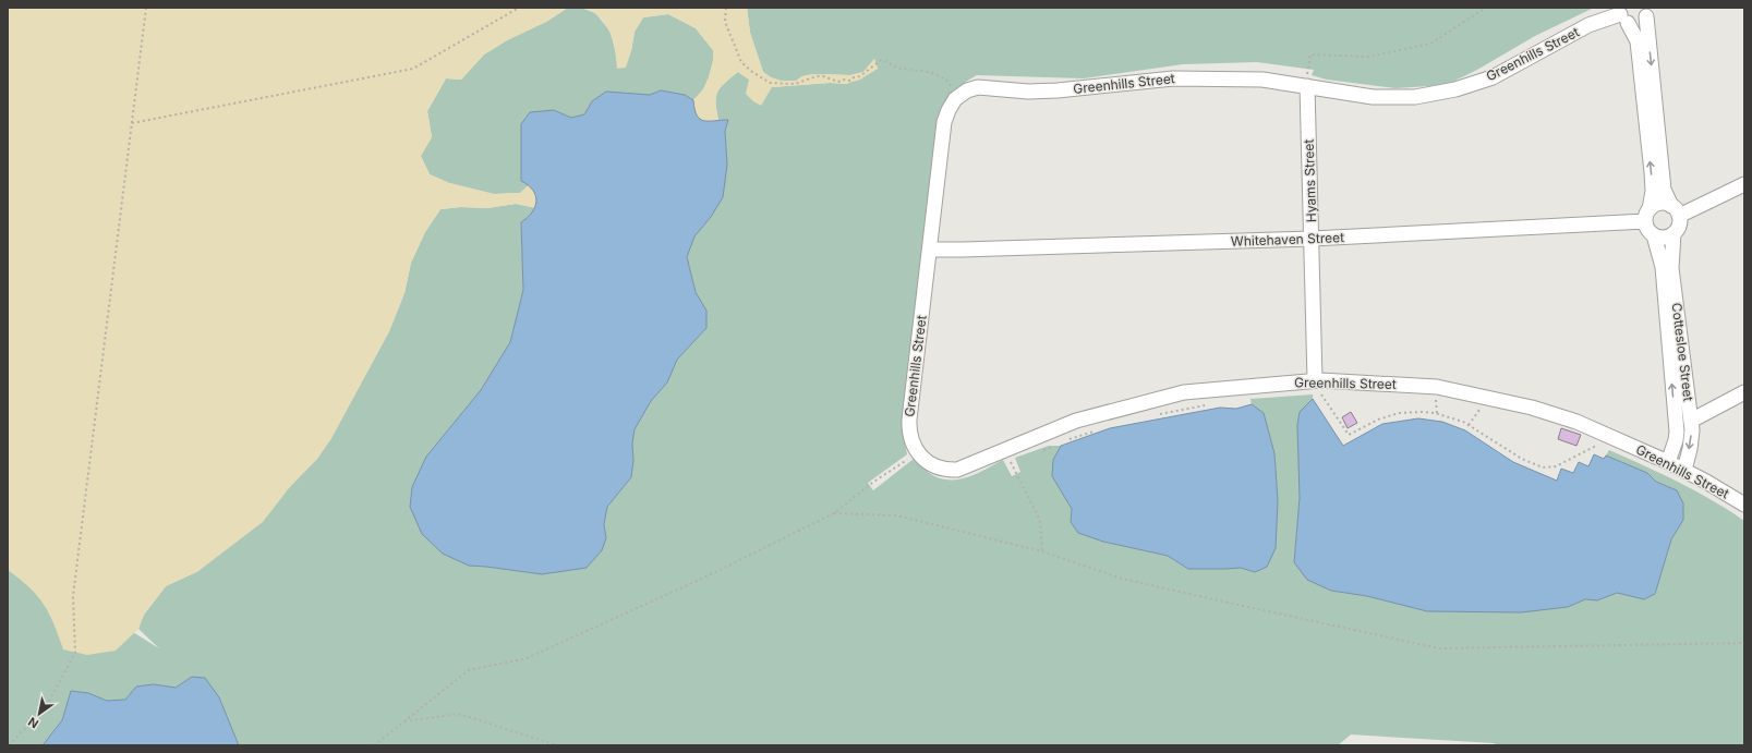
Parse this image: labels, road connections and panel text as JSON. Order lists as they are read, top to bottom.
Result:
{
  "streets": {
    "street": [
      "Greenhills Street",
      "Hyams Street",
      "Whitehaven Street",
      "Cottesloe Street"
    ]
  },
  "crossings": [
    ["Greenhills Street", "Hyams Street"],
    ["Greenhills Street", "Whitehaven Street"],
    ["Greenhills Street", "Cottesloe Street"],
    ["Hyams Street", "Whitehaven Street"],
    ["Whitehaven Street", "Cottesloe Street"]
  ],
  "north": "bottom left"
}
